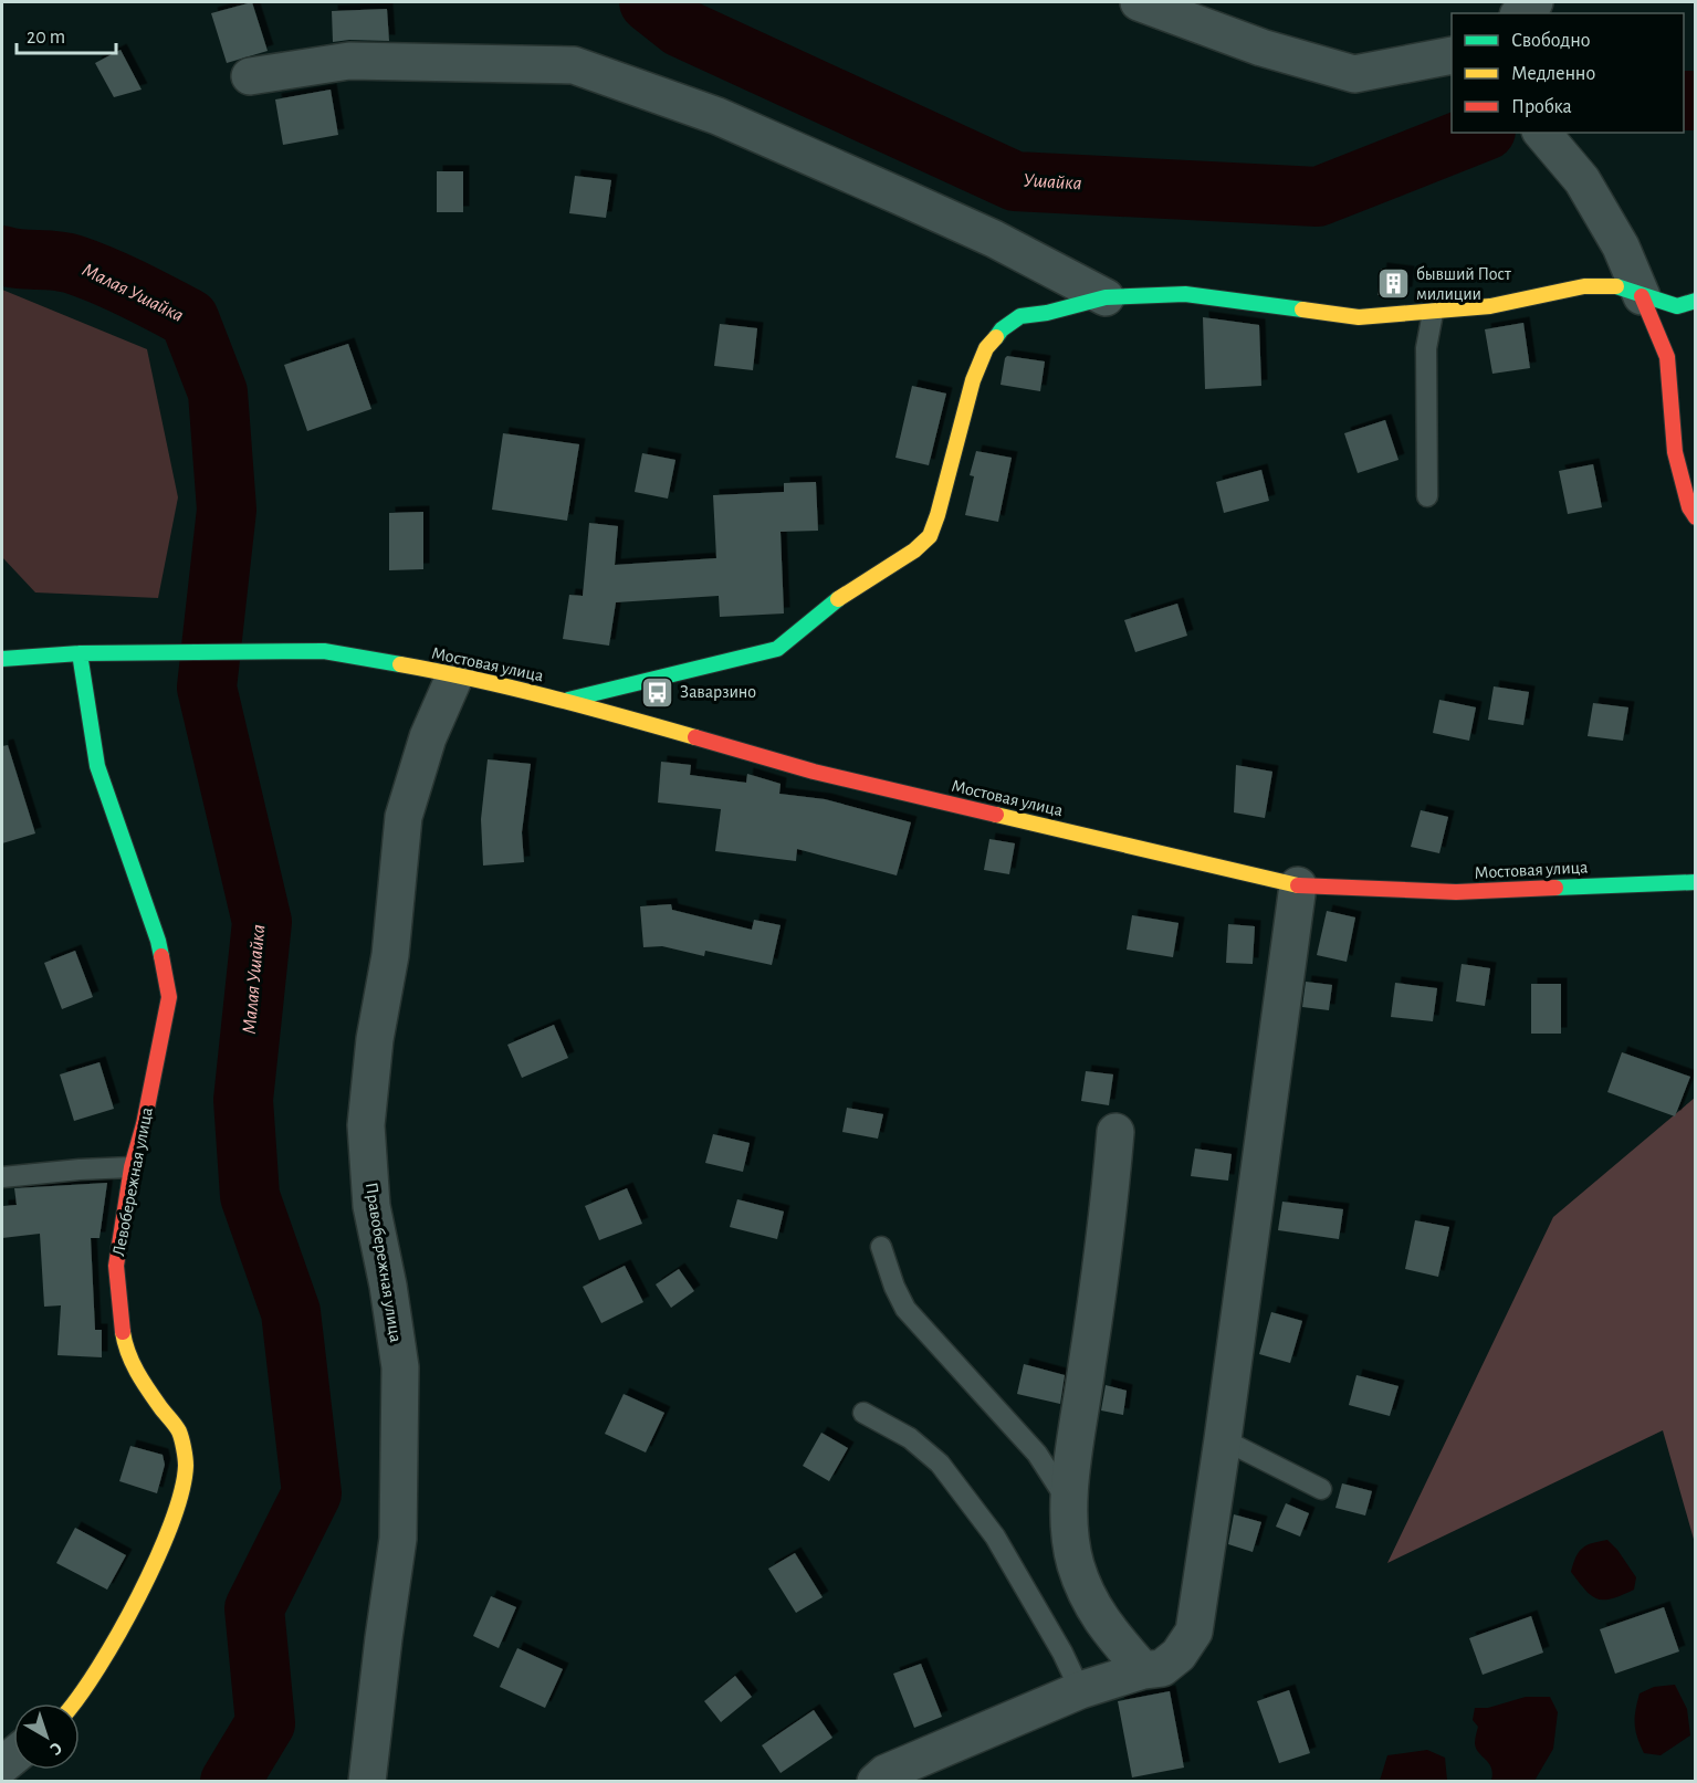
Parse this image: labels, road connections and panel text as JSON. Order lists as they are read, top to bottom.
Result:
{
  "streets": {
    "street": ["Мостовая улица", "Левобережная улица", "Правобережная улица"]
  },
  "crossings": [
    ["Мостовая улица", "Левобережная улица"],
    ["Мостовая улица", "Правобережная улица"]
  ],
  "water": ["Ушайка", "Малая Ушайка"],
  "places": {
    "building": ["бывший Пост милиции"],
    "bus stop": ["Заварзино"]
  },
  "legend": ["Свободно", "Медленно", "Пробка"],
  "scale_bar": "20 m",
  "north": "bottom right"
}
